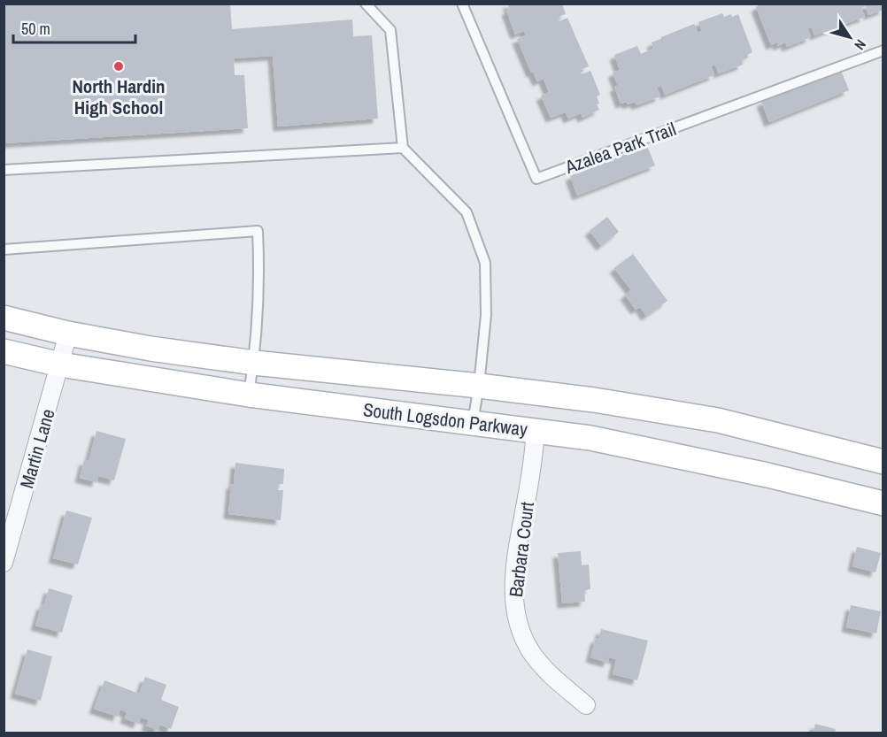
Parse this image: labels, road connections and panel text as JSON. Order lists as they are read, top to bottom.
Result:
{
  "streets": {
    "main road": ["South Logsdon Parkway"],
    "street": ["Martin Lane", "Barbara Court"],
    "lane": ["Azalea Park Trail"]
  },
  "crossings": [
    ["South Logsdon Parkway", "Martin Lane"],
    ["South Logsdon Parkway", "Barbara Court"]
  ],
  "places": ["North Hardin High School"],
  "scale_bar": "50 m",
  "north": "bottom right"
}
